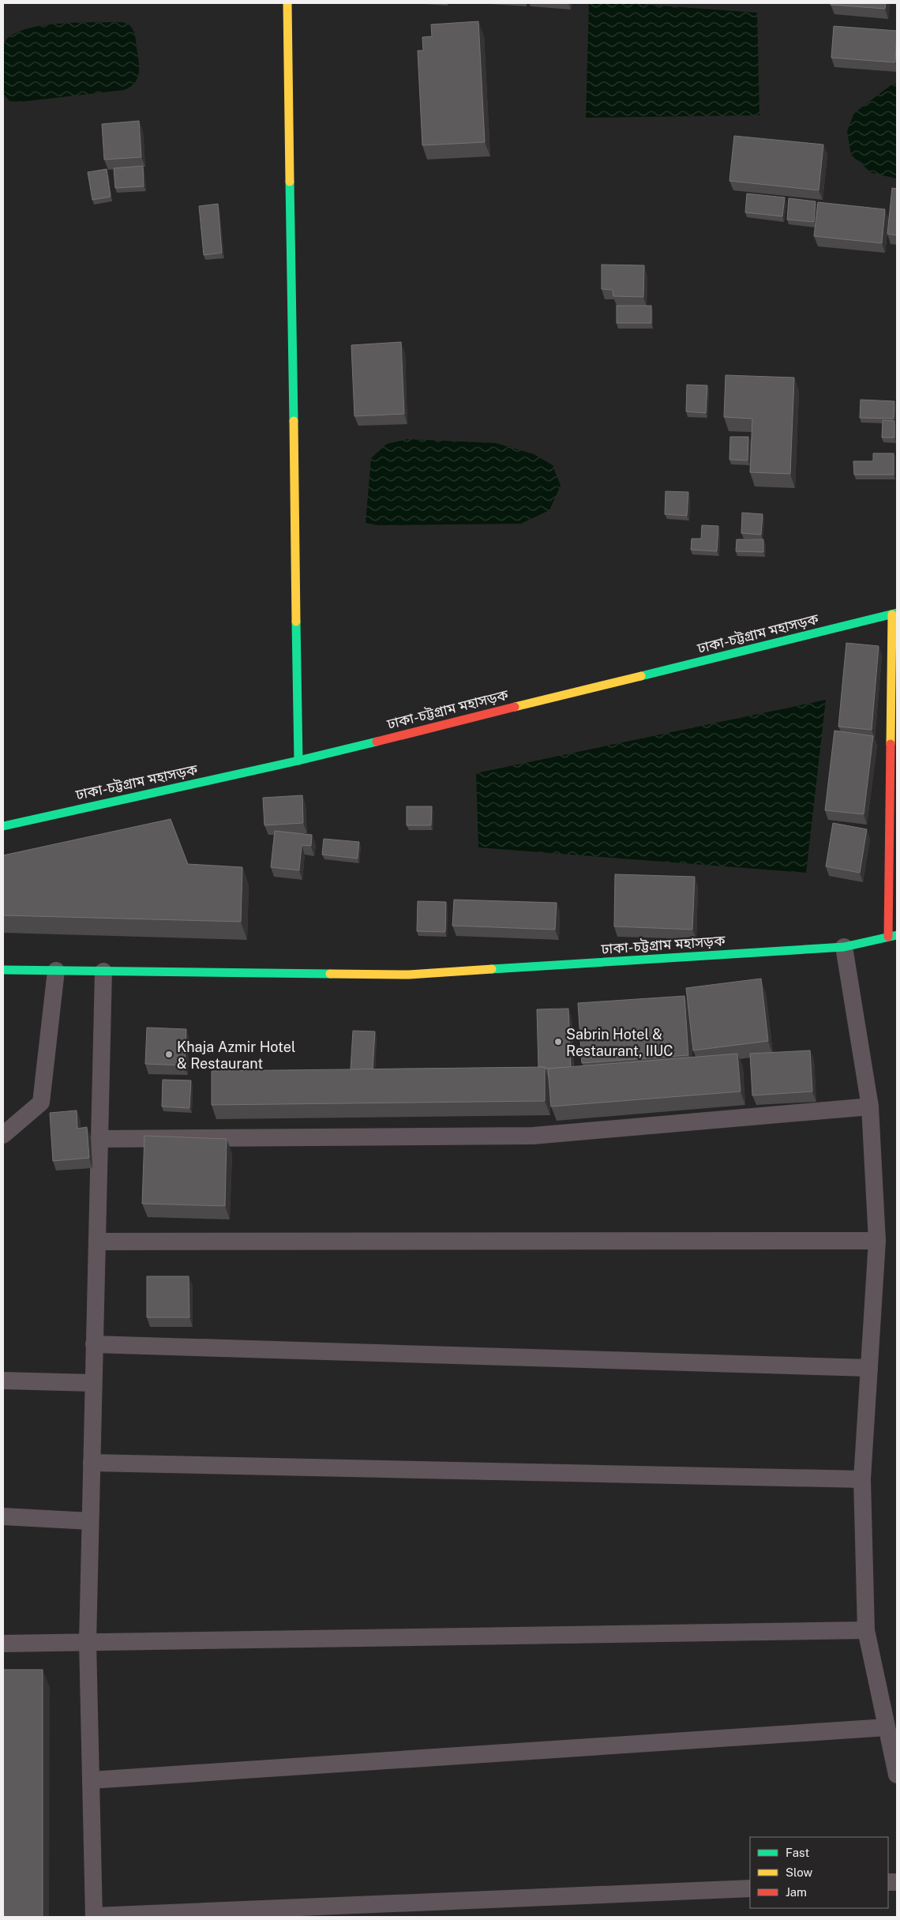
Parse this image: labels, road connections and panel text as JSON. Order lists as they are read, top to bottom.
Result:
{
  "streets": {
    "main road": ["ঢাকা-চট্টগ্রাম মহাসড়ক"]
  },
  "places": ["Sabrin Hotel & Restaurant, IIUC", "Khaja Azmir Hotel & Restaurant"],
  "legend": ["Fast", "Slow", "Jam"]
}
